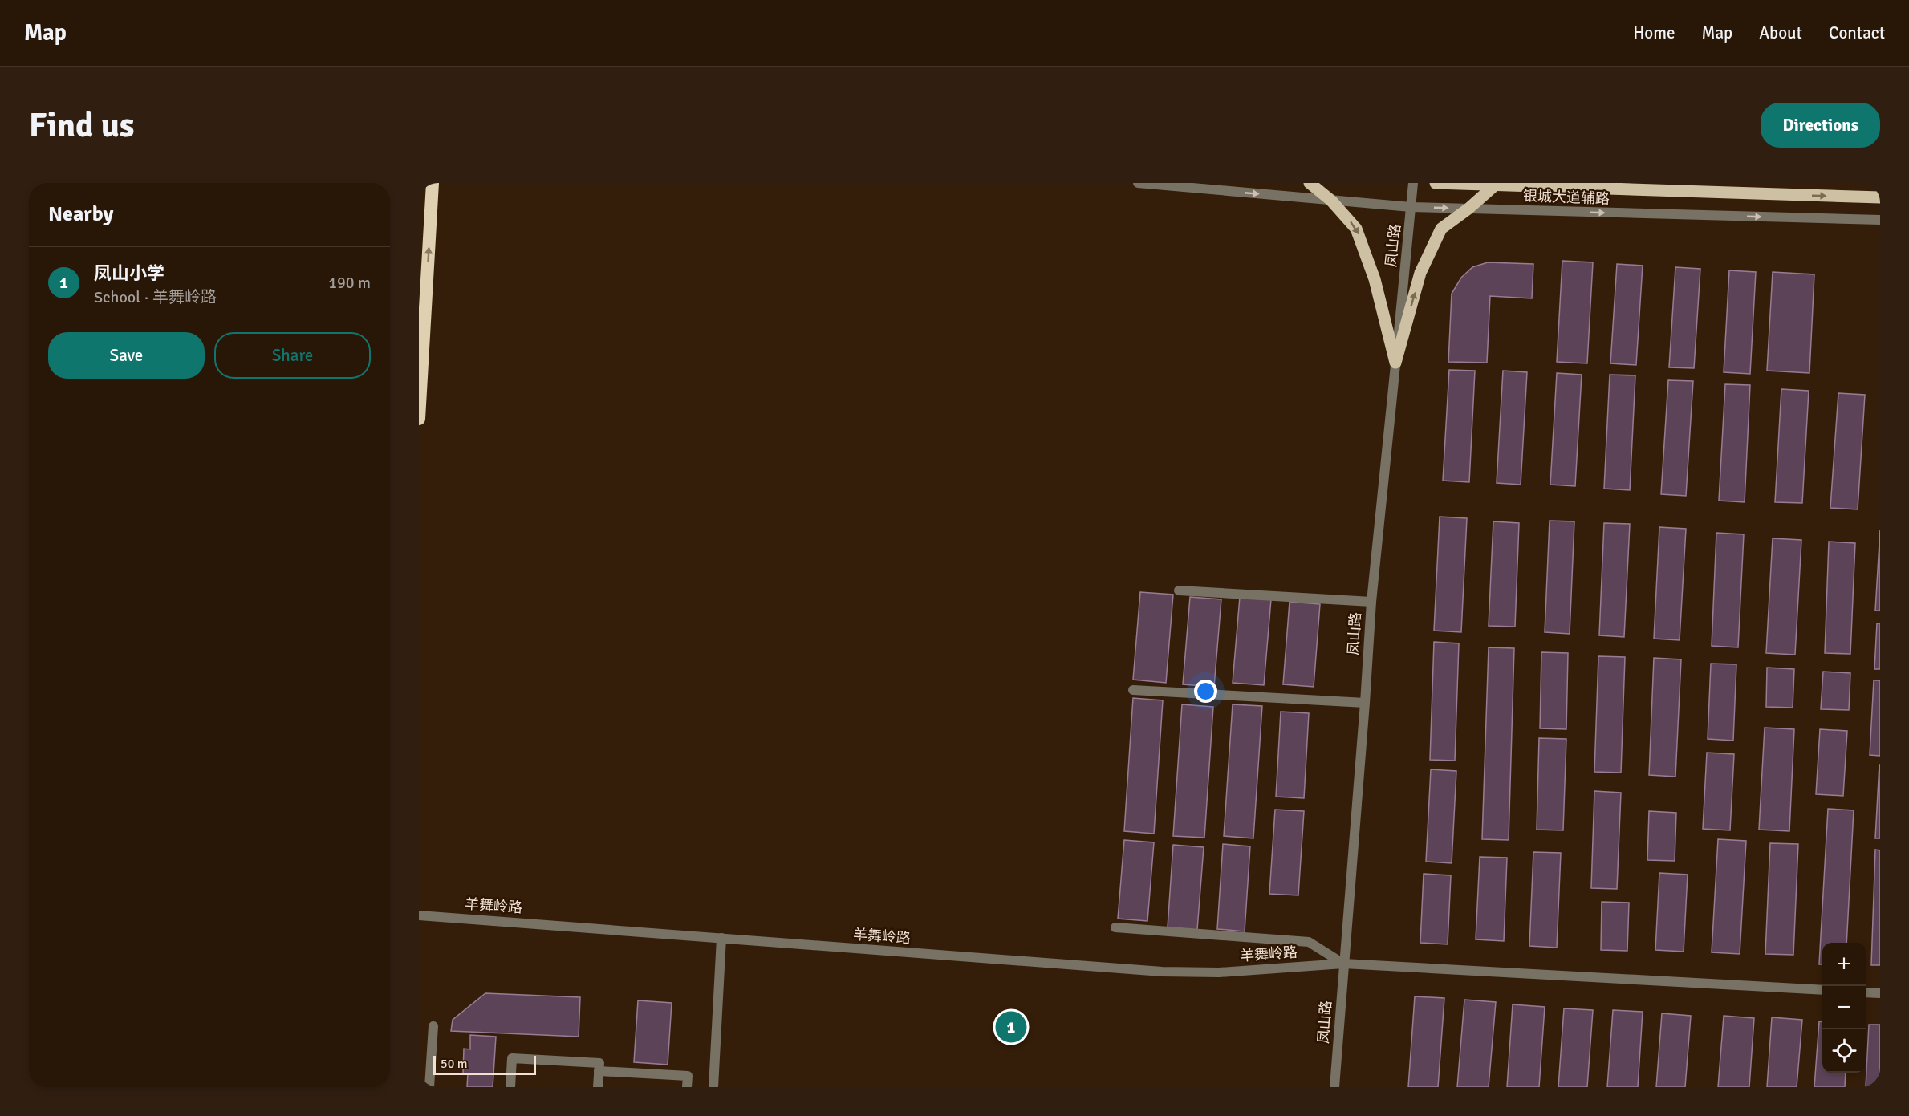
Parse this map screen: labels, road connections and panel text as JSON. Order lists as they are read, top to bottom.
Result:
{
  "streets": {
    "street": ["银城大道辅路", "凤山路", "羊舞岭路"]
  },
  "crossings": [
    ["银城大道辅路", "凤山路"],
    ["凤山路", "羊舞岭路"]
  ],
  "one_way": ["银城大道辅路"],
  "scale_bar": "50 m",
  "page": {
    "header": "Map",
    "nav": [
      "Home",
      "Map",
      "About",
      "Contact"
    ],
    "buttons": [
      "Directions",
      ["Save", "Share"]
    ],
    "title": "Find us",
    "heading": "Nearby",
    "list": [
      {
        "mark": "1",
        "name": "凤山小学",
        "note": "School · 羊舞岭路",
        "value": "190 m"
      }
    ],
    "map_buttons": ["+", "−"],
    "pins": "1",
    "scale": "50 m"
  }
}
